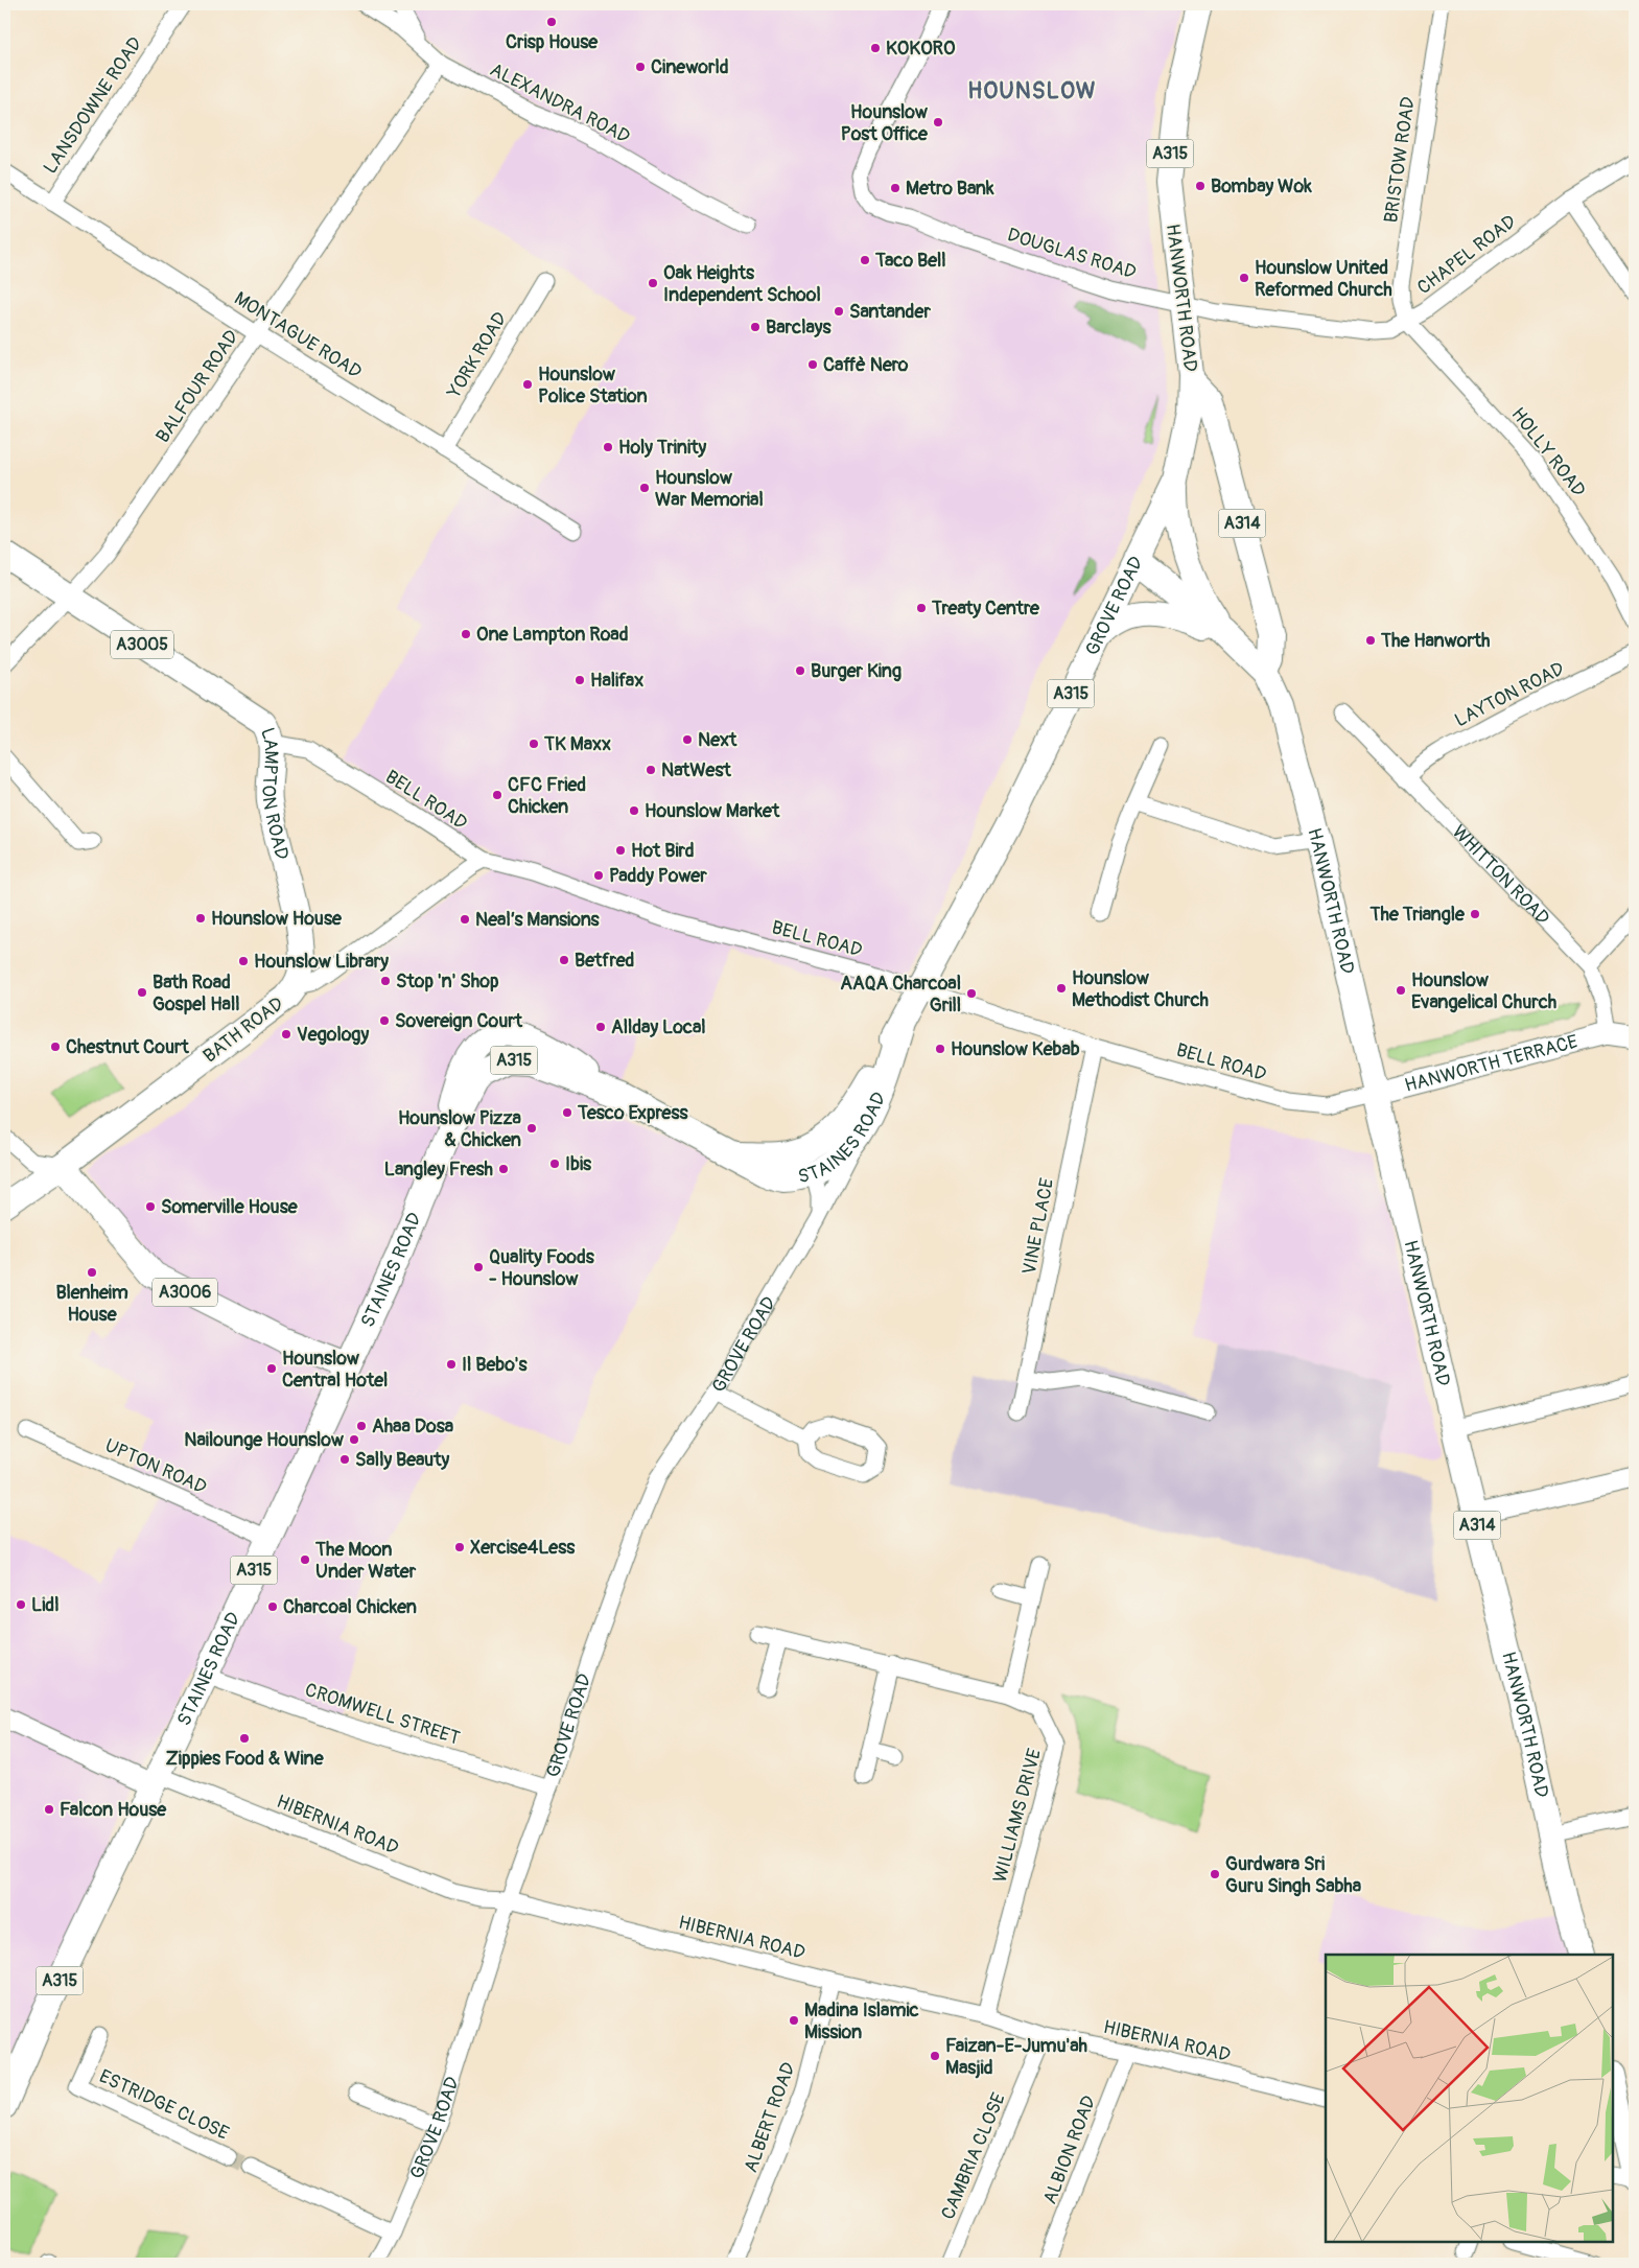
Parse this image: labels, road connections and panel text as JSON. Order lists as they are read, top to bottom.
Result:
{
  "streets": {
    "main road": [
      "A315",
      "HANWORTH ROAD",
      "A314",
      "GROVE ROAD",
      "A3005",
      "LAMPTON ROAD",
      "BATH ROAD",
      "HANWORTH TERRACE",
      "STAINES ROAD",
      "A3006"
    ],
    "street": [
      "ALEXANDRA ROAD",
      "LANSDOWNE ROAD",
      "BRISTOW ROAD",
      "DOUGLAS ROAD",
      "CHAPEL ROAD",
      "MONTAGUE ROAD",
      "YORK ROAD",
      "BALFOUR ROAD",
      "HOLLY ROAD",
      "LAYTON ROAD",
      "BELL ROAD",
      "WHITTON ROAD",
      "VINE PLACE",
      "UPTON ROAD",
      "CROMWELL STREET",
      "WILLIAMS DRIVE",
      "HIBERNIA ROAD",
      "ESTRIDGE CLOSE",
      "ALBERT ROAD",
      "ALBION ROAD",
      "CAMBRIA CLOSE"
    ]
  },
  "crossings": [
    ["ALEXANDRA ROAD", "BALFOUR ROAD"],
    ["LANSDOWNE ROAD", "MONTAGUE ROAD"],
    ["BRISTOW ROAD", "CHAPEL ROAD"],
    ["BRISTOW ROAD", "HOLLY ROAD"],
    ["DOUGLAS ROAD", "CHAPEL ROAD"],
    ["DOUGLAS ROAD", "HANWORTH ROAD"],
    ["CHAPEL ROAD", "HANWORTH ROAD"],
    ["CHAPEL ROAD", "HOLLY ROAD"],
    ["HANWORTH ROAD", "GROVE ROAD"],
    ["HANWORTH ROAD", "BELL ROAD"],
    ["HANWORTH ROAD", "HANWORTH TERRACE"],
    ["MONTAGUE ROAD", "YORK ROAD"],
    ["MONTAGUE ROAD", "BALFOUR ROAD"],
    ["BALFOUR ROAD", "LAMPTON ROAD"],
    ["GROVE ROAD", "BELL ROAD"],
    ["GROVE ROAD", "STAINES ROAD"],
    ["GROVE ROAD", "CROMWELL STREET"],
    ["GROVE ROAD", "HIBERNIA ROAD"],
    ["LAYTON ROAD", "WHITTON ROAD"],
    ["LAMPTON ROAD", "BELL ROAD"],
    ["LAMPTON ROAD", "BATH ROAD"],
    ["BELL ROAD", "BATH ROAD"],
    ["BELL ROAD", "HANWORTH TERRACE"],
    ["BELL ROAD", "STAINES ROAD"],
    ["BELL ROAD", "VINE PLACE"],
    ["WHITTON ROAD", "HANWORTH TERRACE"],
    ["BATH ROAD", "A3006"],
    ["STAINES ROAD", "A3006"],
    ["STAINES ROAD", "UPTON ROAD"],
    ["STAINES ROAD", "CROMWELL STREET"],
    ["STAINES ROAD", "HIBERNIA ROAD"],
    ["WILLIAMS DRIVE", "HIBERNIA ROAD"],
    ["HIBERNIA ROAD", "ALBERT ROAD"],
    ["HIBERNIA ROAD", "ALBION ROAD"],
    ["HIBERNIA ROAD", "CAMBRIA CLOSE"]
  ],
  "districts": ["HOUNSLOW"],
  "places": [
    "Crisp House",
    "KOKORO",
    "Cineworld",
    "Hounslow Post Office",
    "Bombay Wok",
    "Metro Bank",
    "Taco Bell",
    "Hounslow United Reformed Church",
    "Oak Heights Independent School",
    "Santander",
    "Barclays",
    "Caffè Nero",
    "Hounslow Police Station",
    "Holy Trinity",
    "Hounslow War Memorial",
    "Treaty Centre",
    "One Lampton Road",
    "The Hanworth",
    "Burger King",
    "Halifax",
    "Next",
    "TK Maxx",
    "NatWest",
    "CFC Fried Chicken",
    "Hounslow Market",
    "Hot Bird",
    "Paddy Power",
    "The Triangle",
    "Hounslow House",
    "Neal’s Mansions",
    "Betfred",
    "Hounslow Library",
    "Stop 'n' Shop",
    "Hounslow Methodist Church",
    "Hounslow Evangelical Church",
    "Bath Road Gospel Hall",
    "AAQA Charcoal Grill",
    "Sovereign Court",
    "Allday Local",
    "Vegology",
    "Chestnut Court",
    "Hounslow Kebab",
    "Tesco Express",
    "Hounslow Pizza & Chicken",
    "Ibis",
    "Langley Fresh",
    "Somerville House",
    "Quality Foods - Hounslow",
    "Blenheim House",
    "Il Bebo's",
    "Hounslow Central Hotel",
    "Ahaa Dosa",
    "Nailounge Hounslow",
    "Sally Beauty",
    "Xercise4Less",
    "The Moon Under Water",
    "Lidl",
    "Charcoal Chicken",
    "Zippies Food & Wine",
    "Falcon House",
    "Gurdwara Sri Guru Singh Sabha",
    "Madina Islamic Mission",
    "Faizan-E-Jumu'ah Masjid"
  ]
}
